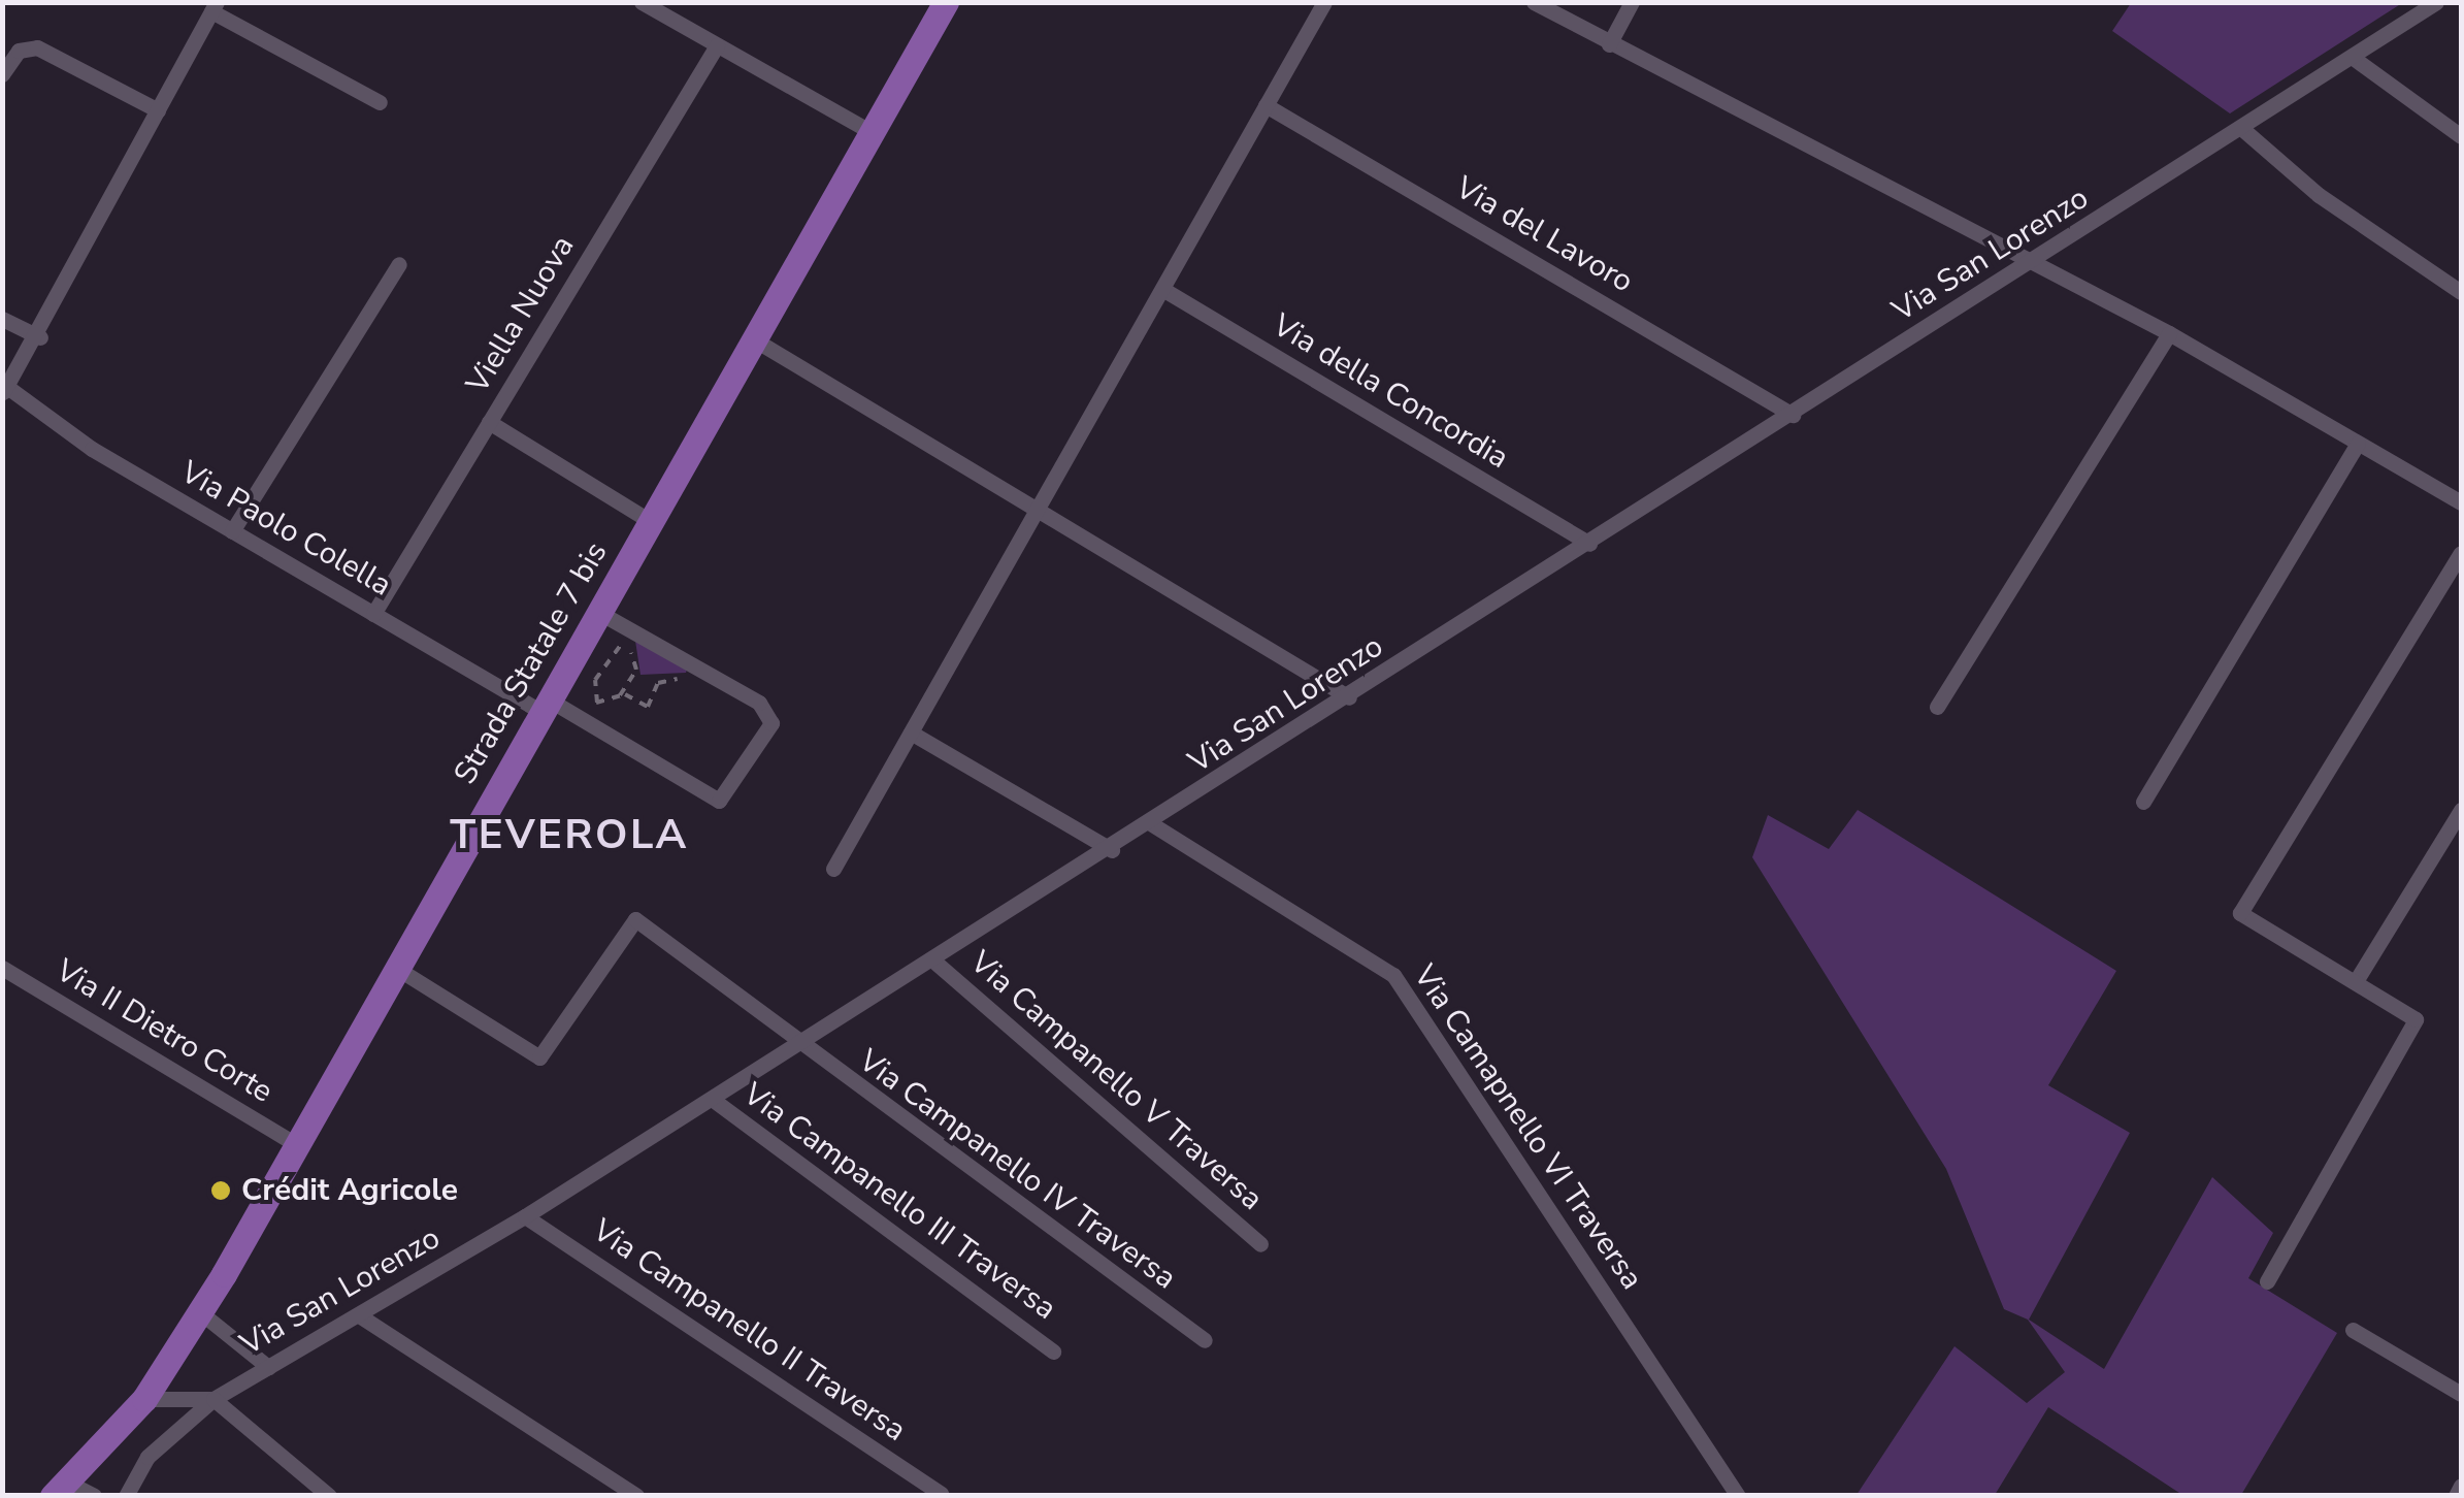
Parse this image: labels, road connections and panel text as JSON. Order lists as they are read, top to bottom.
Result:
{
  "streets": {
    "main road": ["Strada Statale 7 bis"],
    "street": [
      "Via del Lavoro",
      "Via San Lorenzo",
      "Viella Nuova",
      "Via della Concordia",
      "Via Paolo Colella",
      "Via II Dietro Corte",
      "Via Campanello V Traversa",
      "Via Camapnello VI Traversa",
      "Via Campanello IV Traversa",
      "Via Campanello III Traversa",
      "Via Campanello II Traversa"
    ]
  },
  "crossings": [
    ["Via del Lavoro", "Via San Lorenzo"],
    ["Via San Lorenzo", "Via della Concordia"],
    ["Via San Lorenzo", "Via Campanello V Traversa"],
    ["Via San Lorenzo", "Via Camapnello VI Traversa"],
    ["Via San Lorenzo", "Via Campanello IV Traversa"],
    ["Via San Lorenzo", "Via Campanello III Traversa"],
    ["Via San Lorenzo", "Via Campanello II Traversa"],
    ["Viella Nuova", "Via Paolo Colella"],
    ["Via Paolo Colella", "Strada Statale 7 bis"],
    ["Strada Statale 7 bis", "Via II Dietro Corte"],
    ["Strada Statale 7 bis", "Via Campanello IV Traversa"]
  ],
  "districts": ["TEVEROLA"],
  "places": ["Crédit Agricole"]
}
